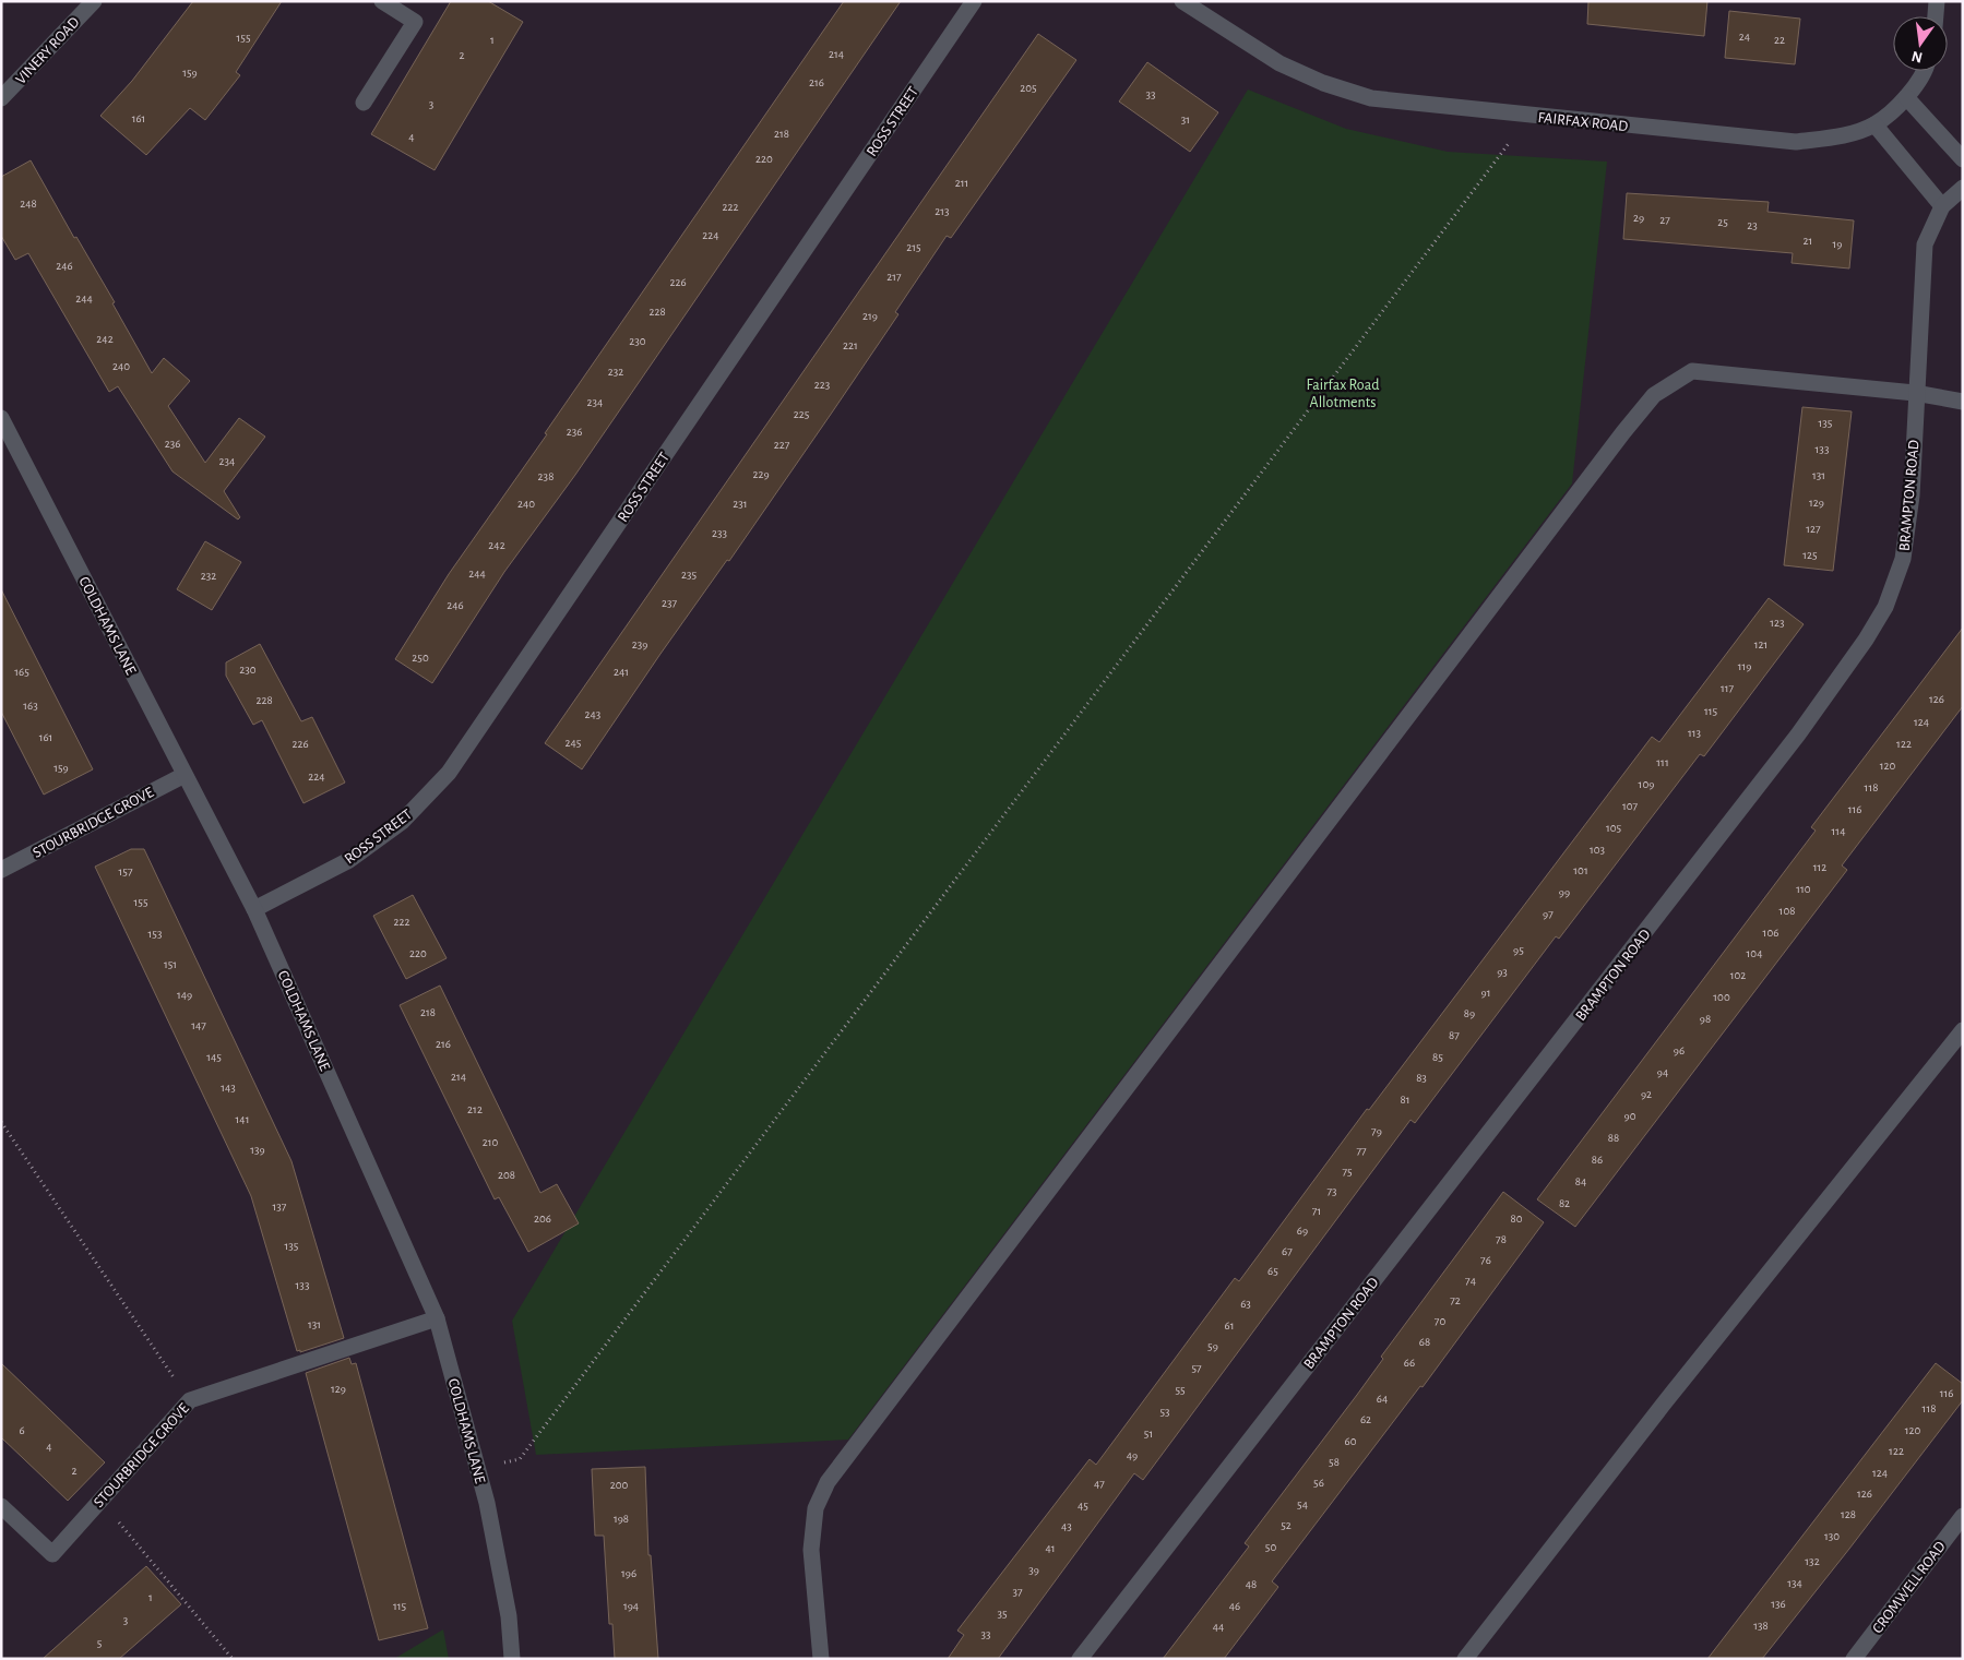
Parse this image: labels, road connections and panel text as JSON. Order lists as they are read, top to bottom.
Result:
{
  "streets": {
    "street": [
      "VINERY ROAD",
      "ROSS STREET",
      "FAIRFAX ROAD",
      "BRAMPTON ROAD",
      "COLDHAMS LANE",
      "STOURBRIDGE GROVE",
      "CROMWELL ROAD"
    ]
  },
  "crossings": [
    ["ROSS STREET", "COLDHAMS LANE"],
    ["COLDHAMS LANE", "STOURBRIDGE GROVE"]
  ],
  "parks": ["Fairfax Road Allotments"],
  "house_numbers": [
    "24",
    "155",
    "1",
    "22",
    "214",
    "2",
    "159",
    "216",
    "205",
    "33",
    "3",
    "161",
    "31",
    "218",
    "4",
    "220",
    "211",
    "248",
    "222",
    "213",
    "29",
    "27",
    "25",
    "23",
    "224",
    "21",
    "19",
    "215",
    "246",
    "217",
    "226",
    "244",
    "228",
    "219",
    "242",
    "230",
    "221",
    "240",
    "232",
    "223",
    "234",
    "225",
    "135",
    "236",
    "236",
    "227",
    "133",
    "234",
    "229",
    "131",
    "238",
    "129",
    "240",
    "231",
    "127",
    "233",
    "242",
    "125",
    "244",
    "235",
    "232",
    "237",
    "246",
    "123",
    "239",
    "121",
    "250",
    "119",
    "230",
    "165",
    "241",
    "117",
    "126",
    "228",
    "163",
    "115",
    "243",
    "124",
    "113",
    "161",
    "245",
    "226",
    "122",
    "111",
    "120",
    "159",
    "224",
    "109",
    "118",
    "107",
    "116",
    "105",
    "114",
    "103",
    "112",
    "101",
    "157",
    "110",
    "99",
    "155",
    "108",
    "97",
    "222",
    "106",
    "153",
    "95",
    "220",
    "104",
    "151",
    "93",
    "102",
    "91",
    "149",
    "100",
    "218",
    "89",
    "98",
    "147",
    "87",
    "216",
    "96",
    "145",
    "85",
    "94",
    "214",
    "83",
    "143",
    "92",
    "81",
    "212",
    "90",
    "141",
    "79",
    "88",
    "210",
    "139",
    "77",
    "86",
    "75",
    "208",
    "84",
    "73",
    "82",
    "137",
    "71",
    "206",
    "80",
    "69",
    "78",
    "135",
    "67",
    "76",
    "65",
    "74",
    "133",
    "72",
    "63",
    "70",
    "131",
    "61",
    "68",
    "59",
    "66",
    "57",
    "129",
    "55",
    "116",
    "64",
    "118",
    "53",
    "62",
    "6",
    "120",
    "51",
    "60",
    "4",
    "122",
    "49",
    "58",
    "2",
    "124",
    "56",
    "47",
    "200",
    "126",
    "54",
    "45",
    "128",
    "198",
    "52",
    "43",
    "130",
    "50",
    "41",
    "132",
    "39",
    "196",
    "134",
    "48",
    "37",
    "1",
    "136",
    "115",
    "194",
    "46",
    "35",
    "3",
    "138",
    "44",
    "33",
    "5"
  ],
  "north": "bottom"
}
